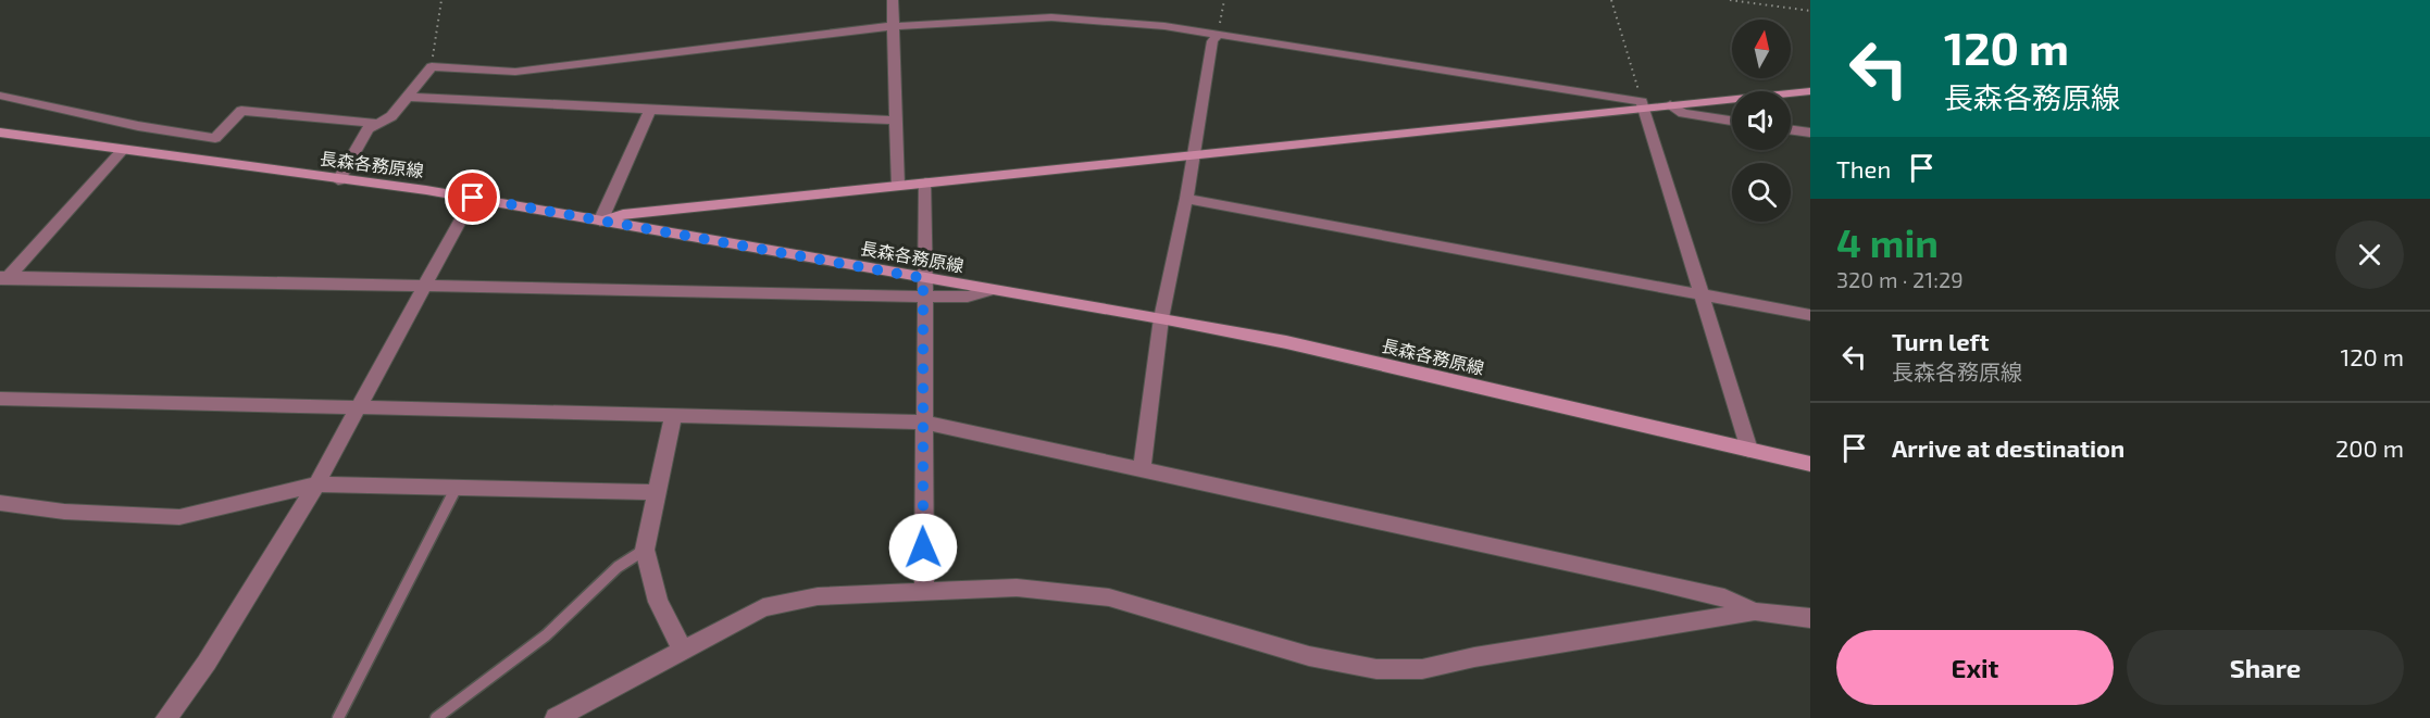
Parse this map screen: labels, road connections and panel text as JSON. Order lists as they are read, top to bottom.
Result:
{
  "streets": {
    "main road": ["長森各務原線"]
  },
  "north": "top",
  "page": {
    "turn": ["120 m", "長森各務原線"],
    "then": "Then",
    "heading": ["4 min", "320 m · 21:29"],
    "list": [
      {
        "name": "Turn left",
        "note": "長森各務原線",
        "value": "120 m"
      },
      {
        "name": "Arrive at destination",
        "value": "200 m"
      }
    ],
    "buttons": ["Exit", "Share"]
  }
}
